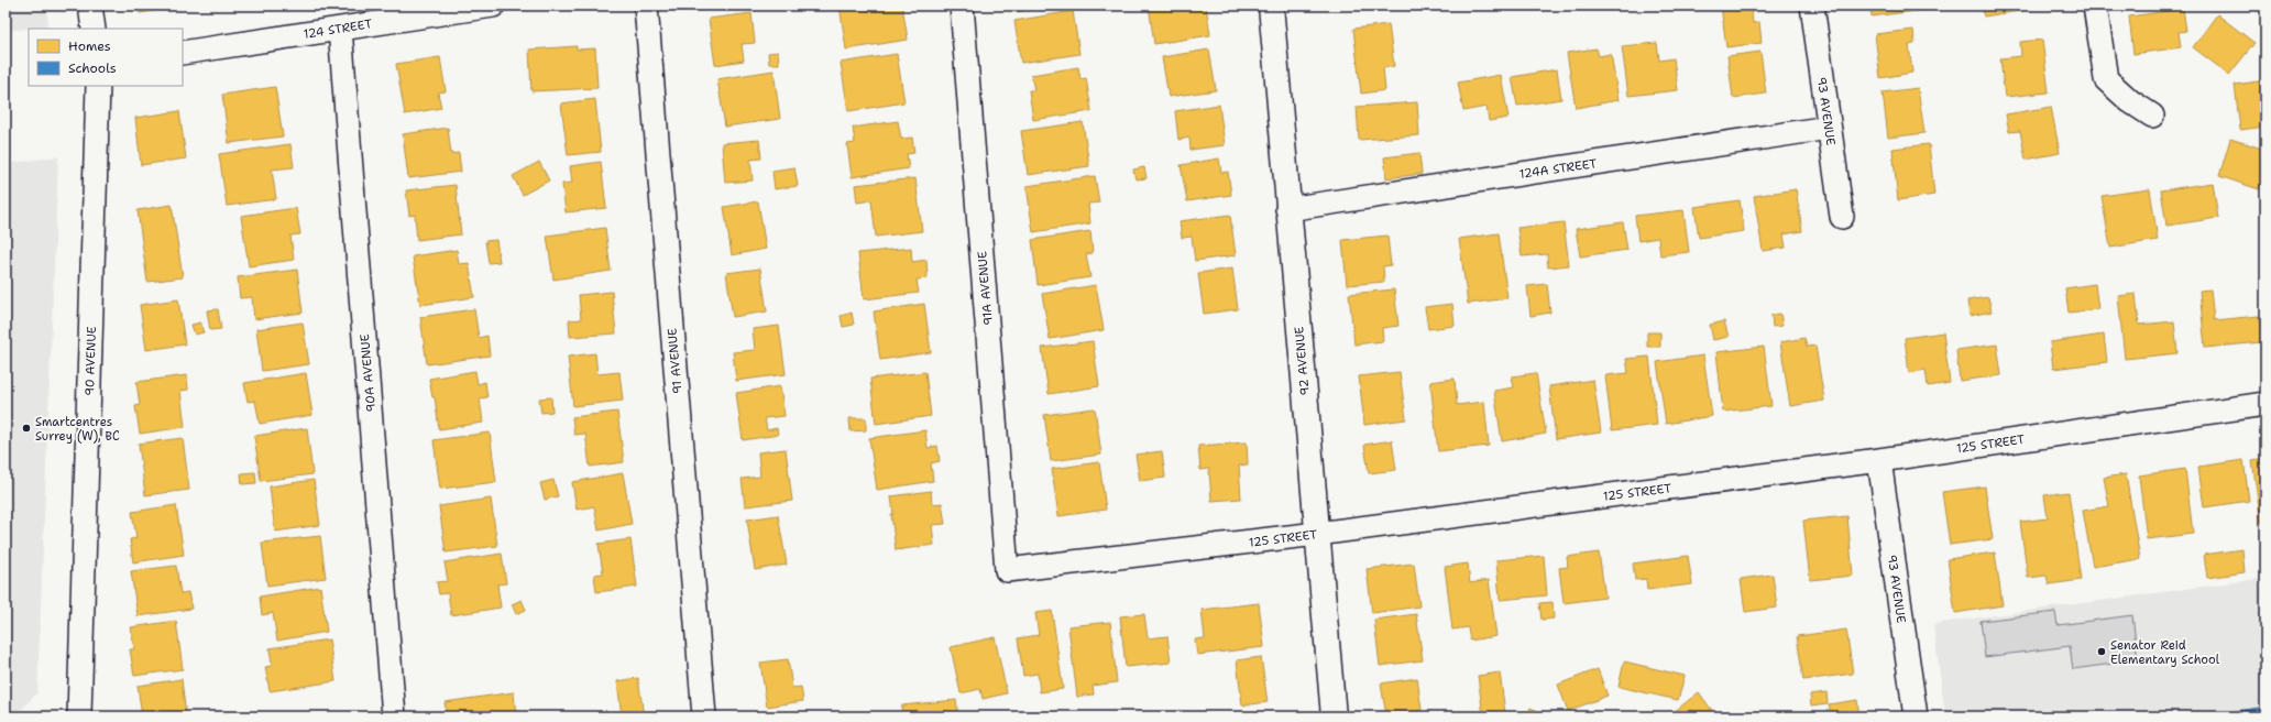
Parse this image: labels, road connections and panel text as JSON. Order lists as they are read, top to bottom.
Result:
{
  "streets": {
    "street": [
      "124 STREET",
      "93 AVENUE",
      "124A STREET",
      "91A AVENUE",
      "90 AVENUE",
      "91 AVENUE",
      "92 AVENUE",
      "90A AVENUE",
      "125 STREET"
    ]
  },
  "crossings": [
    ["124 STREET", "90A AVENUE"],
    ["93 AVENUE", "124A STREET"],
    ["93 AVENUE", "125 STREET"],
    ["124A STREET", "92 AVENUE"],
    ["91A AVENUE", "125 STREET"],
    ["92 AVENUE", "125 STREET"]
  ],
  "places": ["Smartcentres Surrey (W), BC", "Senator Reid Elementary School"],
  "legend": ["Homes", "Schools"]
}
